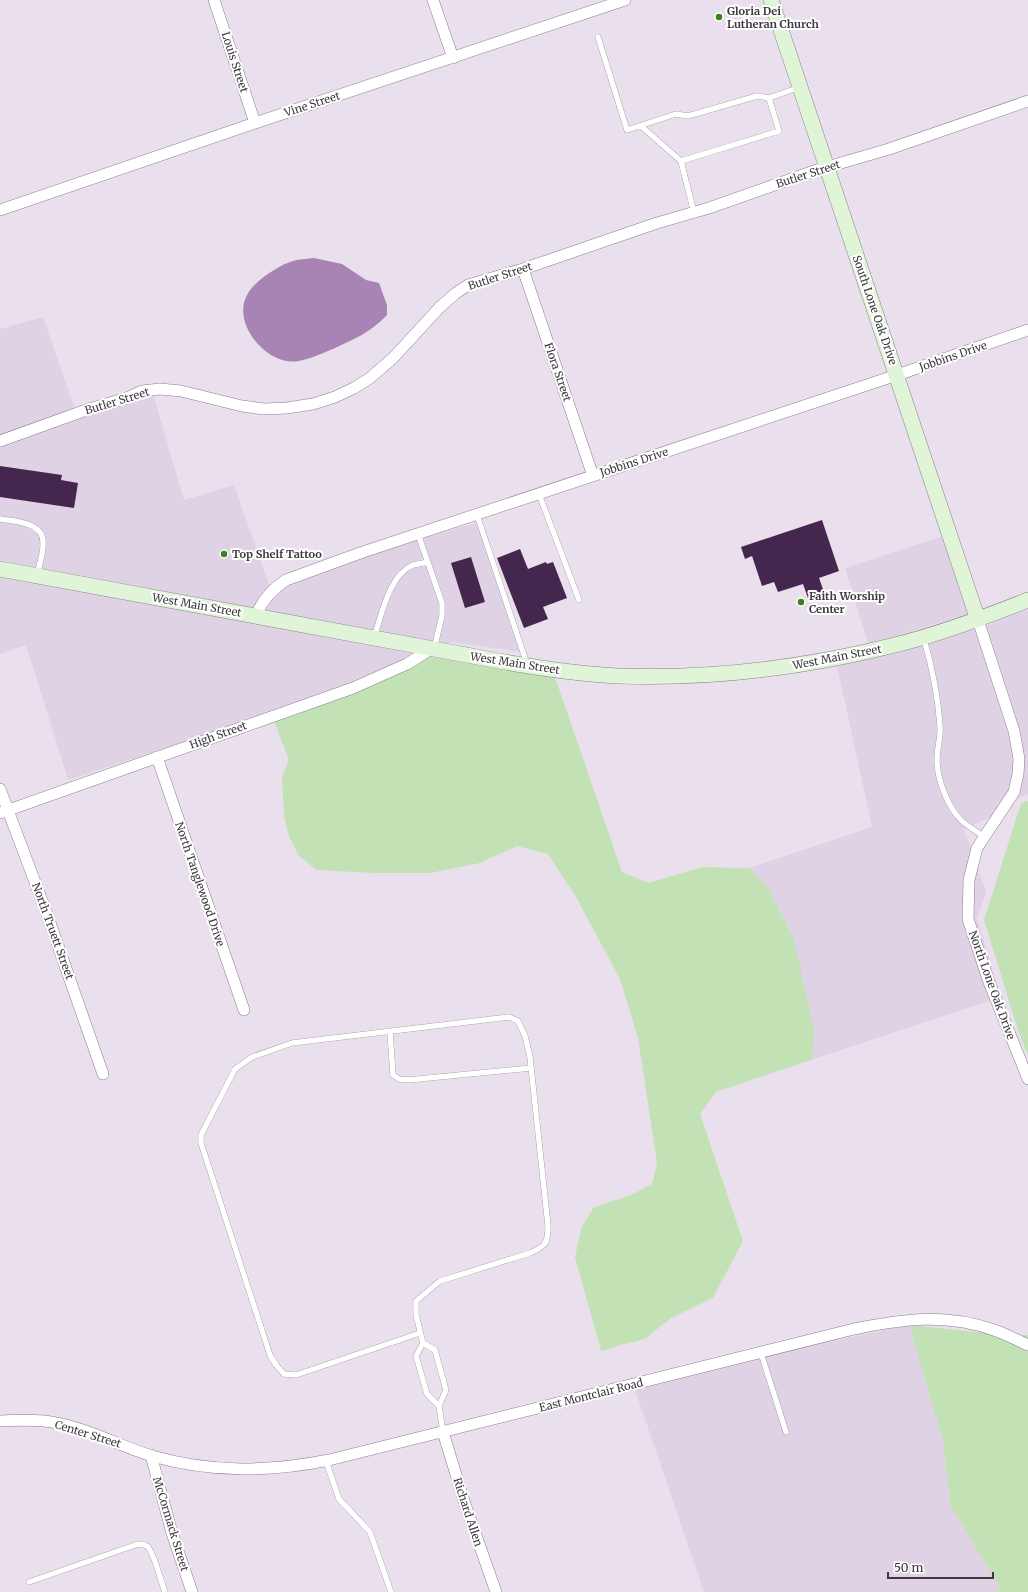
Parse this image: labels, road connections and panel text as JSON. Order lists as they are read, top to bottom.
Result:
{
  "streets": {
    "main road": ["South Lone Oak Drive", "West Main Street"],
    "street": [
      "Louis Street",
      "Vine Street",
      "Butler Street",
      "Jobbins Drive",
      "Flora Street",
      "High Street",
      "North Tanglewood Drive",
      "North Truett Street",
      "North Lone Oak Drive",
      "East Montclair Road",
      "Center Street",
      "Richard Allen",
      "McCormack Street"
    ]
  },
  "crossings": [
    ["Louis Street", "Vine Street"],
    ["Butler Street", "South Lone Oak Drive"],
    ["Butler Street", "Flora Street"],
    ["South Lone Oak Drive", "Jobbins Drive"],
    ["South Lone Oak Drive", "West Main Street"],
    ["South Lone Oak Drive", "North Lone Oak Drive"],
    ["Jobbins Drive", "Flora Street"],
    ["Jobbins Drive", "West Main Street"],
    ["West Main Street", "High Street"],
    ["West Main Street", "North Lone Oak Drive"],
    ["High Street", "North Tanglewood Drive"],
    ["High Street", "North Truett Street"],
    ["East Montclair Road", "Center Street"],
    ["East Montclair Road", "Richard Allen"],
    ["East Montclair Road", "McCormack Street"],
    ["Center Street", "McCormack Street"]
  ],
  "places": ["Gloria Dei Lutheran Church", "Top Shelf Tattoo", "Faith Worship Center"],
  "scale_bar": "50 m"
}
